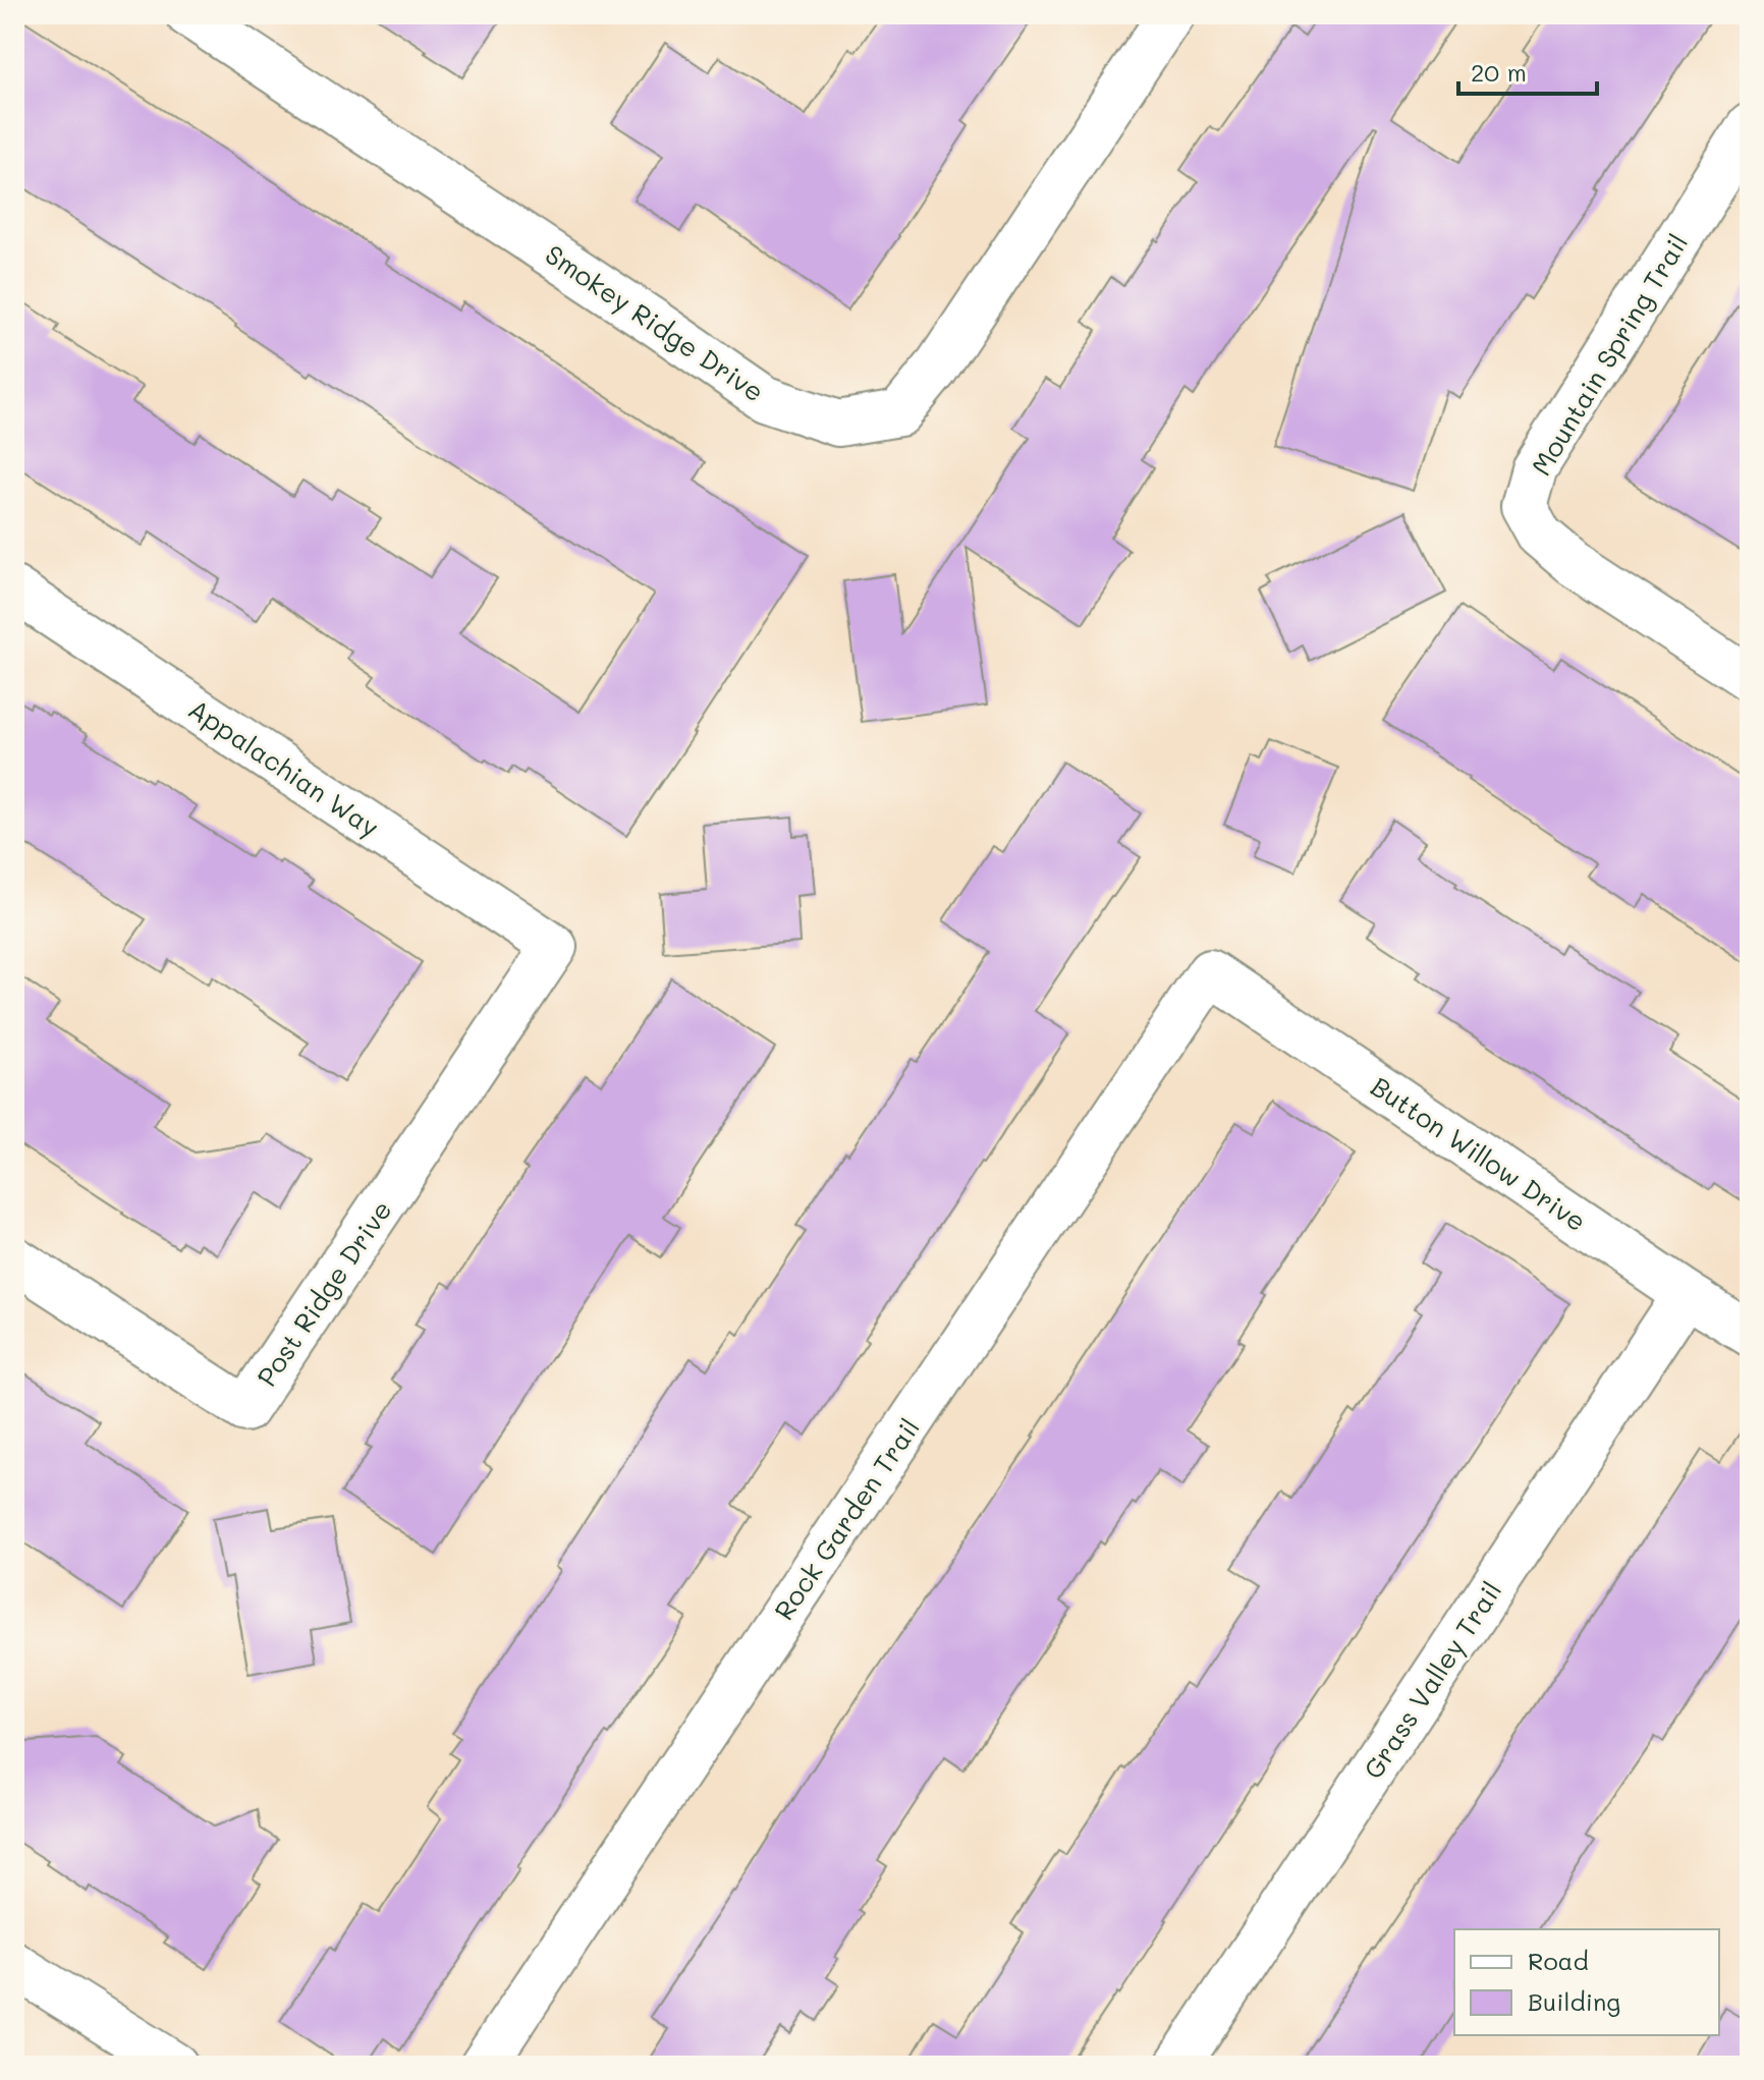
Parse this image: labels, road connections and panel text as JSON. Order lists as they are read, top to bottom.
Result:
{
  "streets": {
    "street": [
      "Smokey Ridge Drive",
      "Mountain Spring Trail",
      "Appalachian Way",
      "Button Willow Drive",
      "Post Ridge Drive",
      "Rock Garden Trail",
      "Grass Valley Trail"
    ]
  },
  "crossings": [
    ["Appalachian Way", "Post Ridge Drive"],
    ["Button Willow Drive", "Rock Garden Trail"],
    ["Button Willow Drive", "Grass Valley Trail"]
  ],
  "legend": ["Road", "Building"],
  "scale_bar": "20 m"
}
